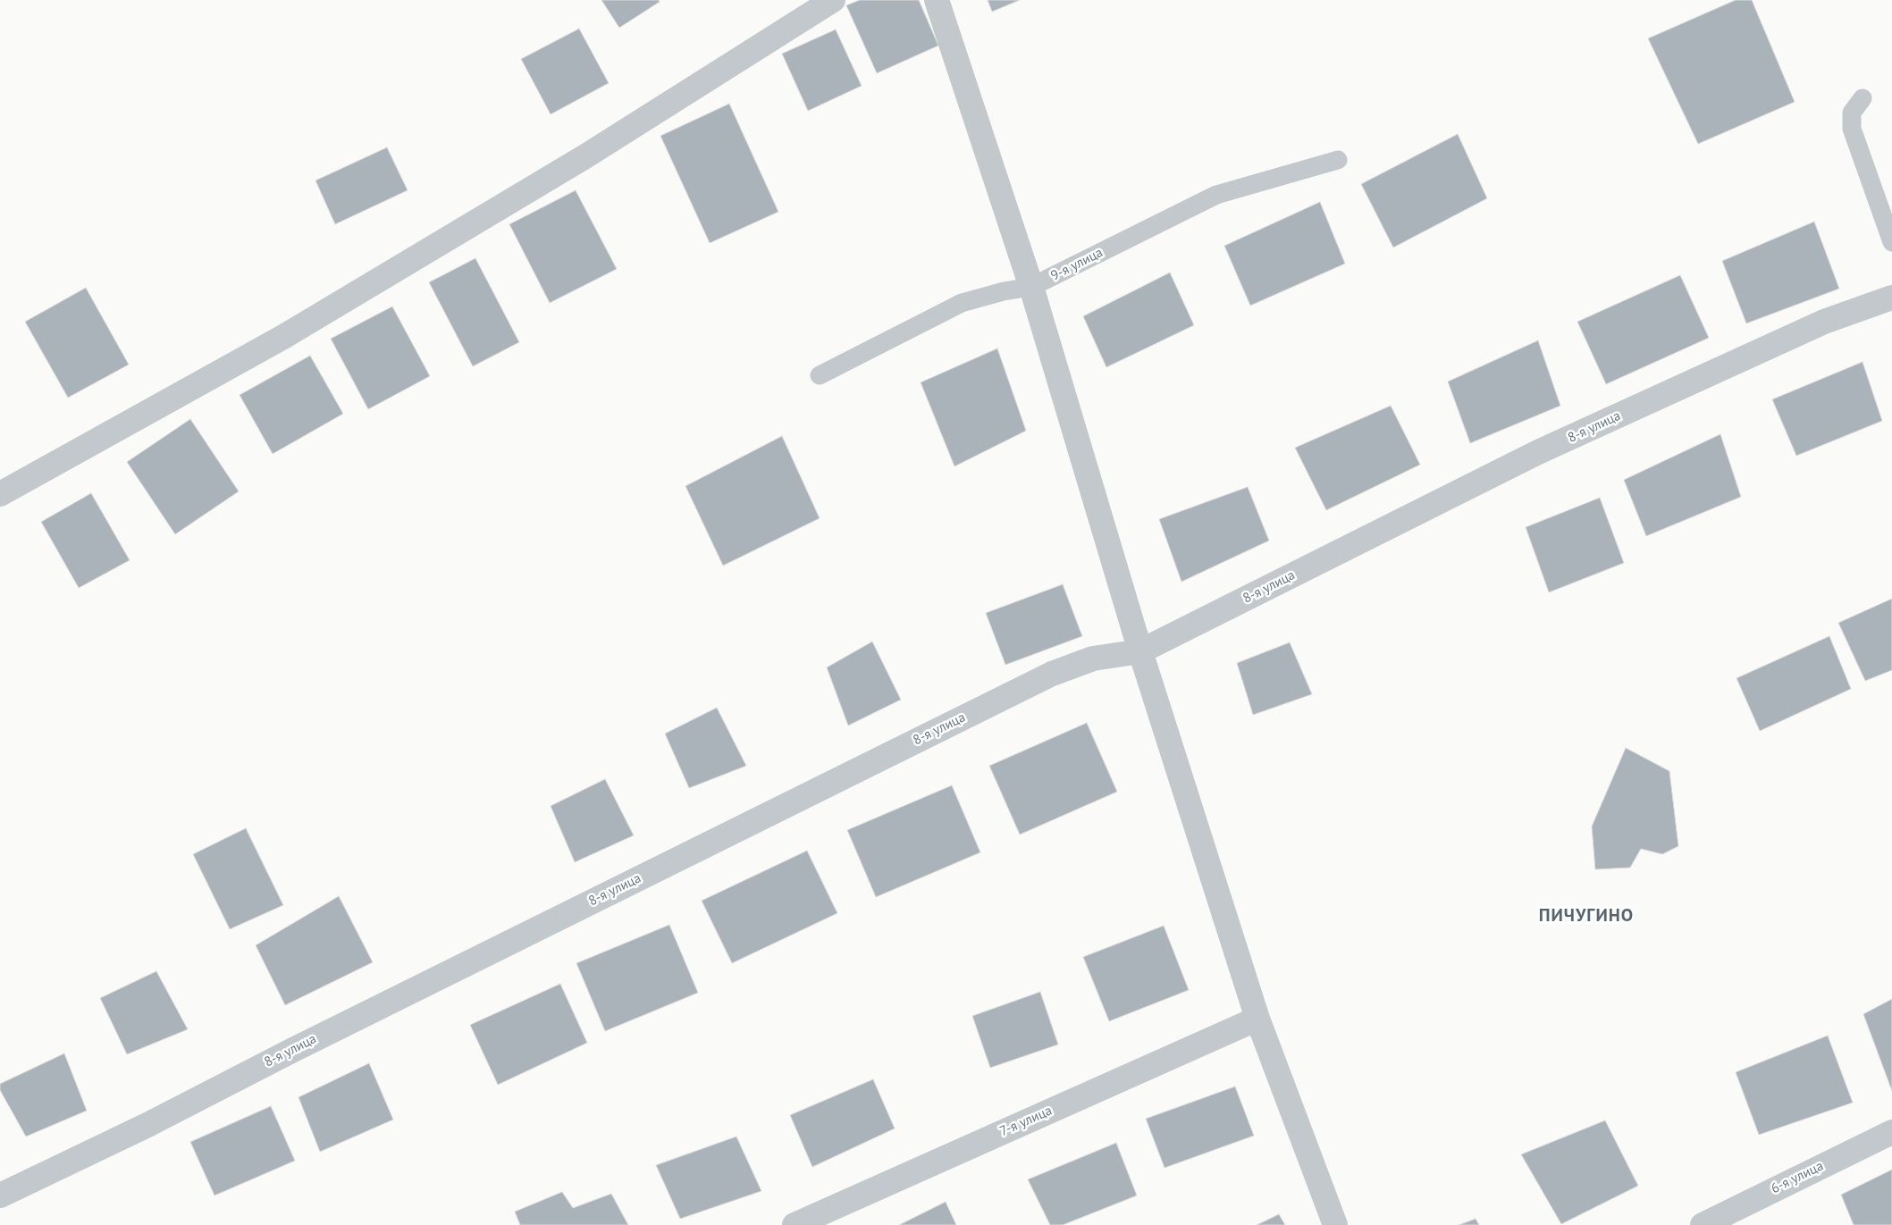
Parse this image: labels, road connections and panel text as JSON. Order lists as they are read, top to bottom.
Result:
{
  "streets": {
    "street": ["8-я улица", "7-я улица", "6-я улица"],
    "lane": ["9-я улица"]
  },
  "districts": ["ПИЧУГИНО"]
}
